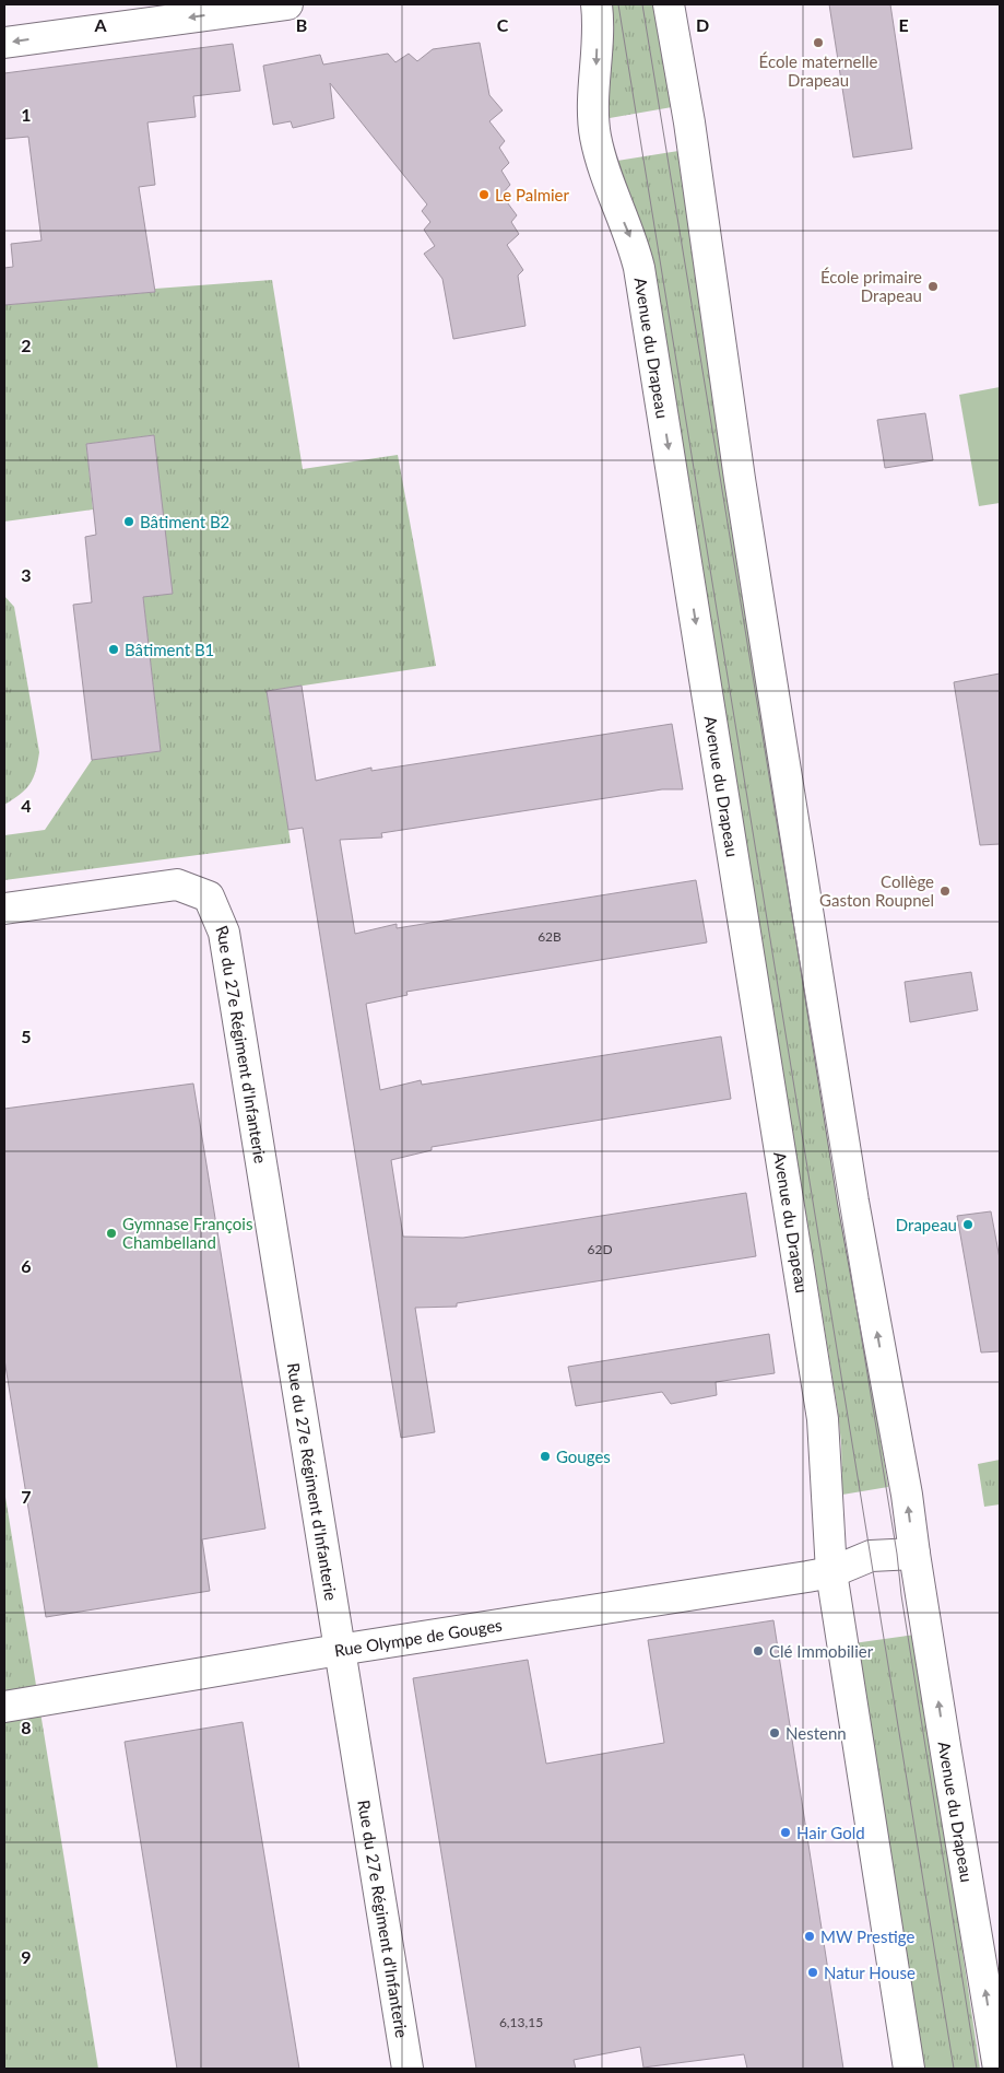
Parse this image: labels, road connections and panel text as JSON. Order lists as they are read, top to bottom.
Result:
{
  "streets": {
    "main road": ["Avenue du Drapeau", "Rue du 27e Régiment d'Infanterie", "Rue Olympe de Gouges"]
  },
  "crossings": [
    ["Avenue du Drapeau", "Rue Olympe de Gouges"],
    ["Rue du 27e Régiment d'Infanterie", "Rue Olympe de Gouges"]
  ],
  "places": [
    "École maternelle Drapeau",
    "Le Palmier",
    "École primaire Drapeau",
    "Bâtiment B2",
    "Bâtiment B1",
    "Collège Gaston Roupnel",
    "Drapeau",
    "Gymnase François Chambelland",
    "Gouges",
    "Clé Immobilier",
    "Nestenn",
    "Hair Gold",
    "MW Prestige",
    "Natur House"
  ],
  "house_numbers": ["62B", "62D", "6,13,15"],
  "grid": {
    "columns": [
      "A",
      "B",
      "C",
      "D",
      "E"
    ],
    "rows": [
      "1",
      "2",
      "3",
      "4",
      "5",
      "6",
      "7",
      "8",
      "9"
    ]
  }
}
